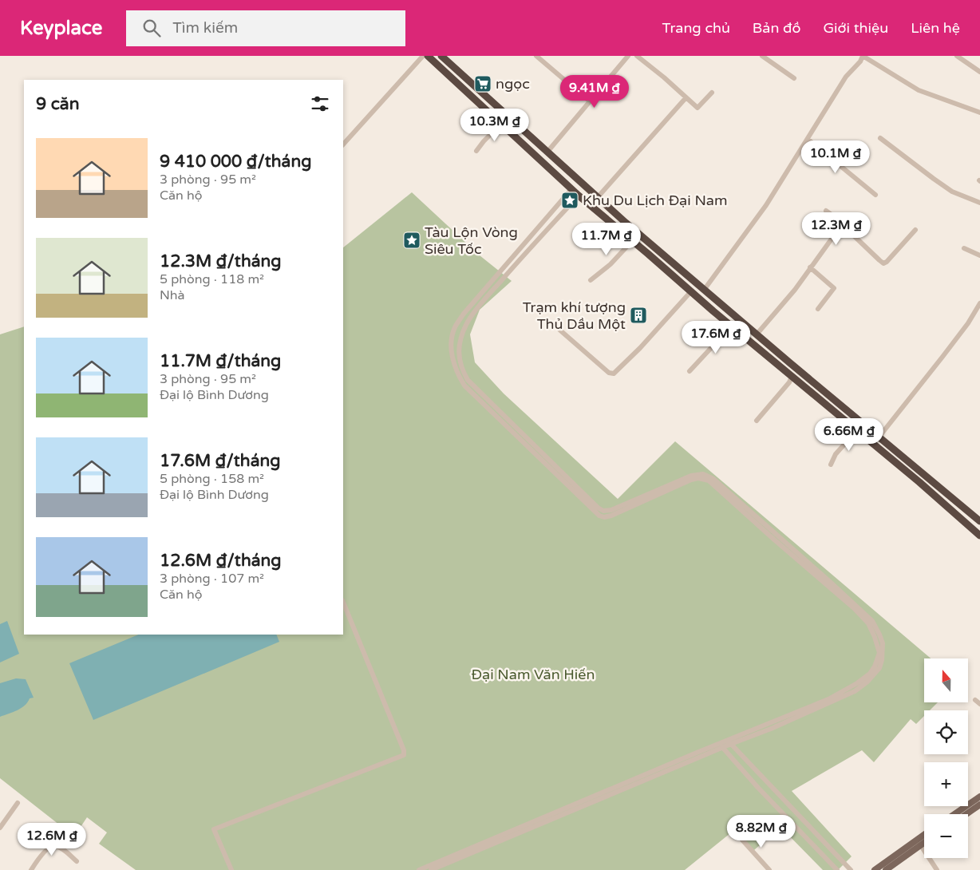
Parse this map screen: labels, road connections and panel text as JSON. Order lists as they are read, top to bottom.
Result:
{
  "parks": ["Đại Nam Văn Hiến"],
  "places": {
    "supermarket": ["ngọc"],
    "place": ["Khu Du Lịch Đại Nam", "Tàu Lộn Vòng Siêu Tốc"],
    "building": ["Trạm khí tượng Thủ Dầu Một"]
  },
  "north": "top",
  "page": {
    "header": "Keyplace",
    "search": "Tìm kiếm",
    "nav": [
      "Trang chủ",
      "Bản đồ",
      "Giới thiệu",
      "Liên hệ"
    ],
    "price": [
      "9.41M ₫",
      "10.3M ₫",
      "10.1M ₫",
      "12.3M ₫",
      "11.7M ₫",
      "17.6M ₫",
      "6.66M ₫",
      "8.82M ₫",
      "12.6M ₫"
    ],
    "heading": "9 căn",
    "list": [
      {
        "name": "9 410 000 ₫/tháng",
        "note": "3 phòng · 95 m² · Căn hộ"
      },
      {
        "name": "12.3M ₫/tháng",
        "note": "5 phòng · 118 m² · Nhà"
      },
      {
        "name": "11.7M ₫/tháng",
        "note": "3 phòng · 95 m² · Đại lộ Bình Dương"
      },
      {
        "name": "17.6M ₫/tháng",
        "note": "5 phòng · 158 m² · Đại lộ Bình Dương"
      },
      {
        "name": "12.6M ₫/tháng",
        "note": "3 phòng · 107 m² · Căn hộ"
      }
    ],
    "map_buttons": ["+", "−"]
  }
}
